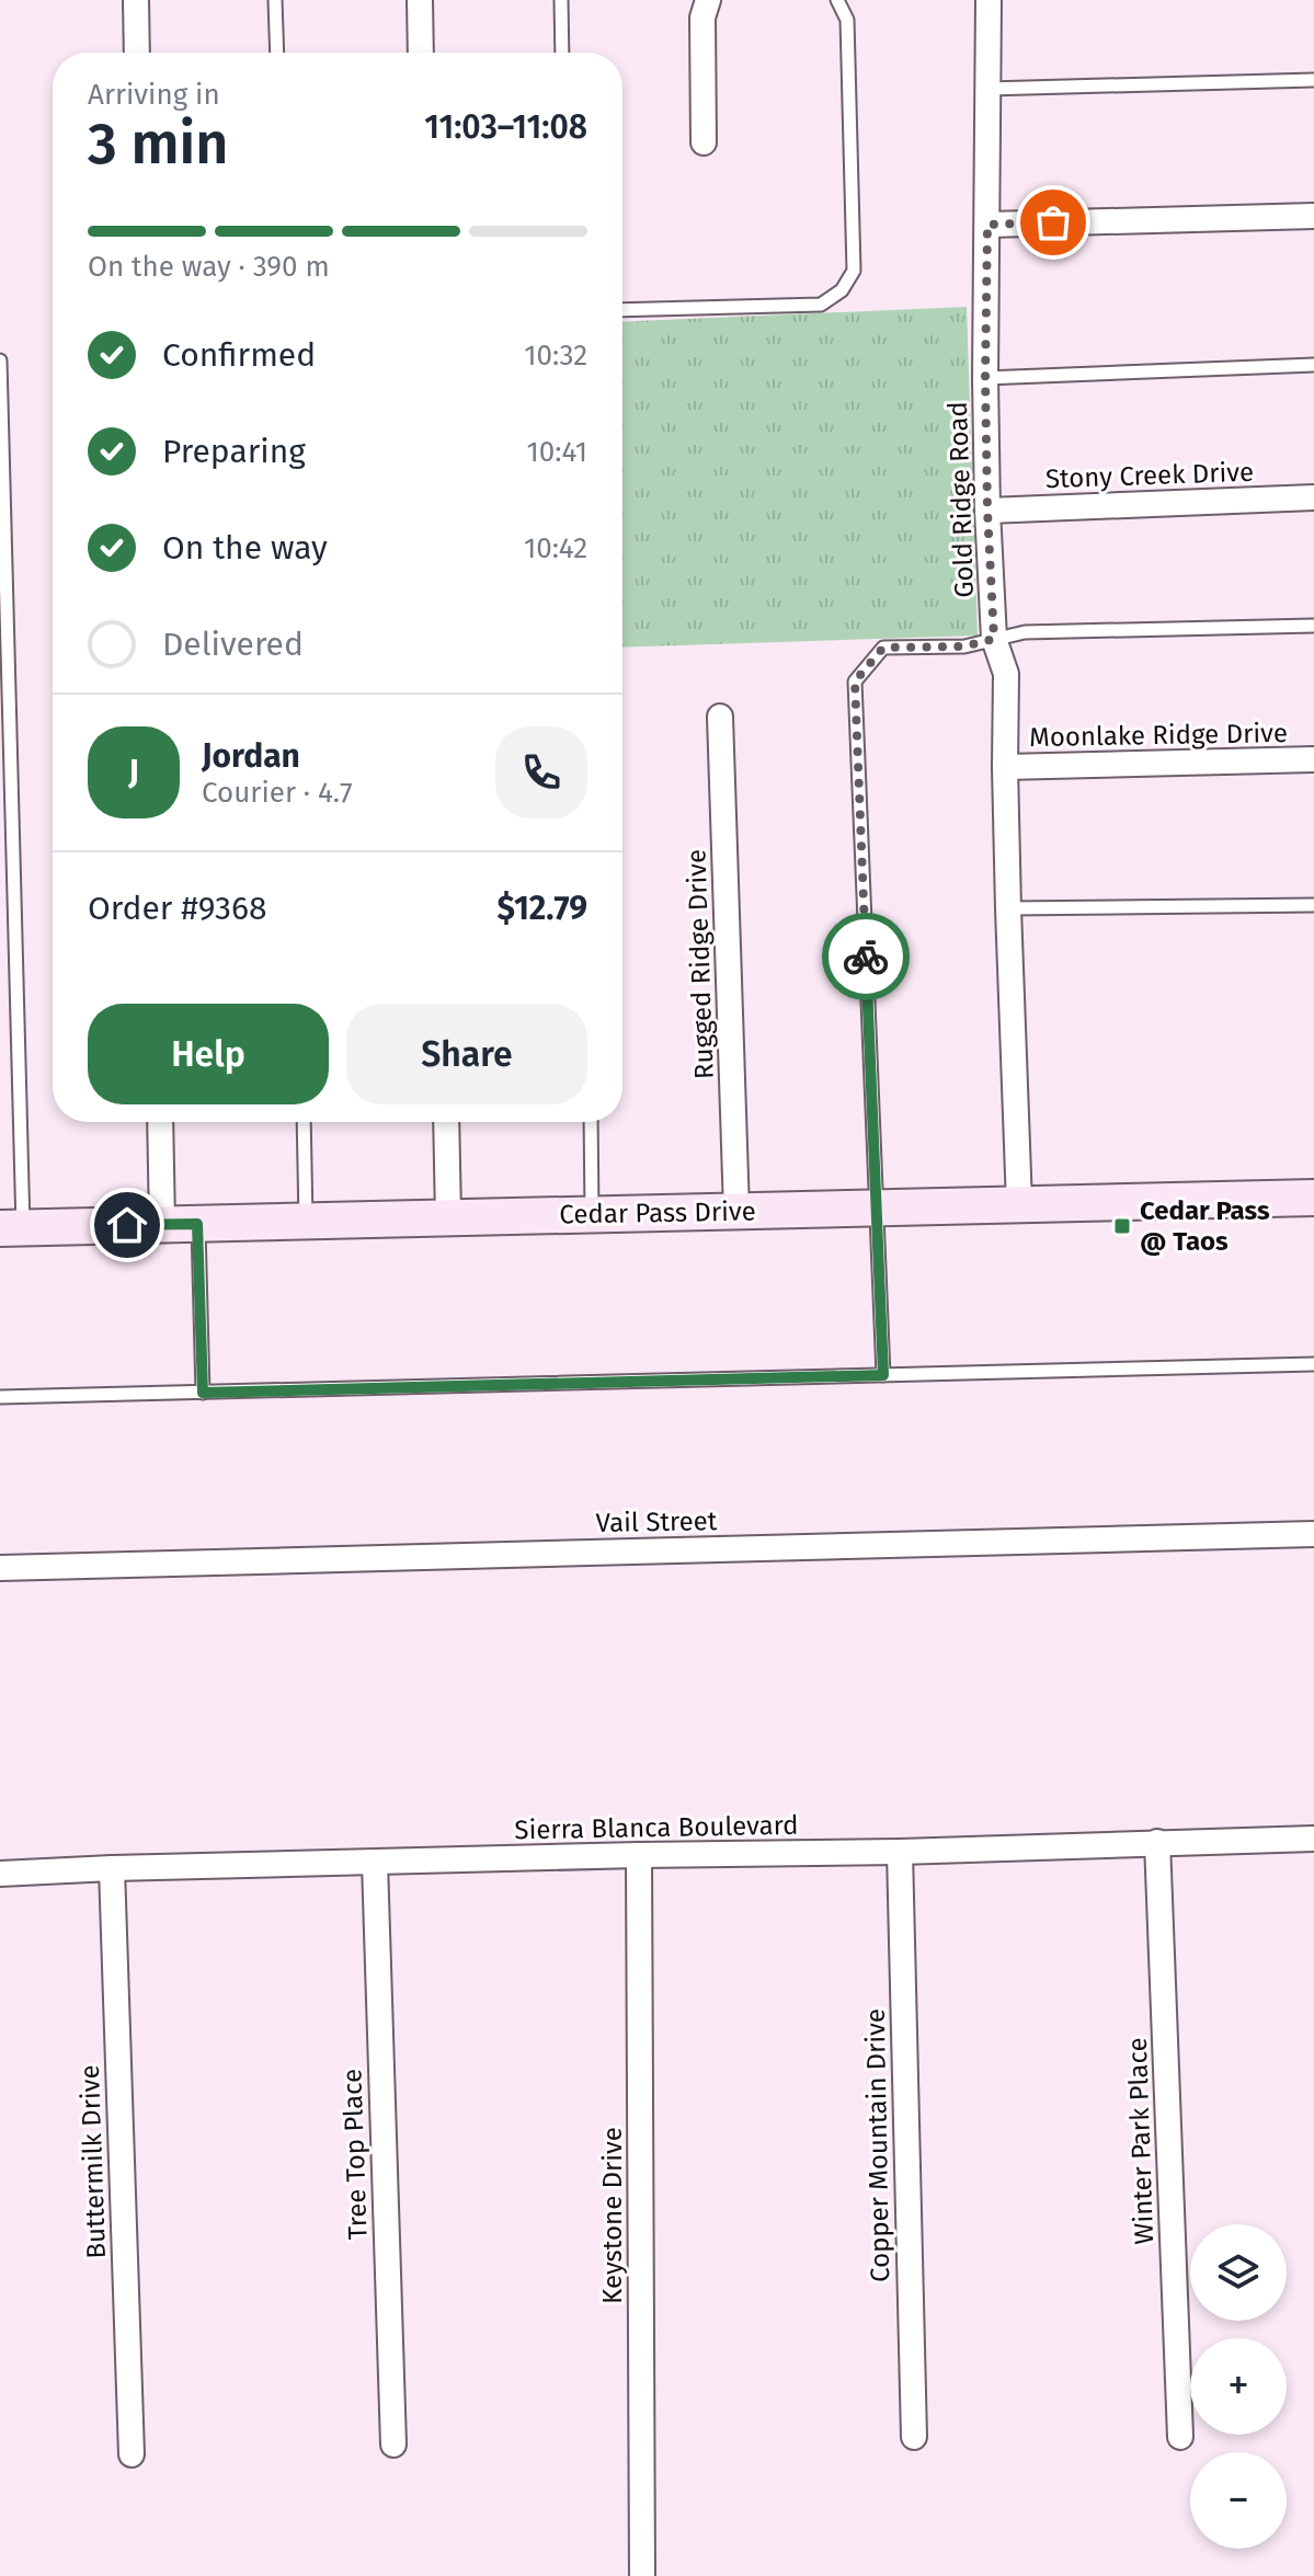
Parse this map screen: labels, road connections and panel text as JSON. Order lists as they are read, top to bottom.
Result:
{
  "streets": {
    "street": [
      "Stony Creek Drive",
      "Gold Ridge Road",
      "Moonlake Ridge Drive",
      "Rugged Ridge Drive",
      "Cedar Pass Drive",
      "Vail Street",
      "Sierra Blanca Boulevard",
      "Winter Park Place",
      "Copper Mountain Drive",
      "Tree Top Place",
      "Buttermilk Drive",
      "Keystone Drive"
    ]
  },
  "crossings": [
    ["Stony Creek Drive", "Gold Ridge Road"],
    ["Gold Ridge Road", "Moonlake Ridge Drive"],
    ["Gold Ridge Road", "Cedar Pass Drive"],
    ["Rugged Ridge Drive", "Cedar Pass Drive"],
    ["Sierra Blanca Boulevard", "Winter Park Place"],
    ["Sierra Blanca Boulevard", "Copper Mountain Drive"],
    ["Sierra Blanca Boulevard", "Tree Top Place"],
    ["Sierra Blanca Boulevard", "Buttermilk Drive"],
    ["Sierra Blanca Boulevard", "Keystone Drive"]
  ],
  "places": {
    "transit": ["Cedar Pass @ Taos"]
  },
  "page": {
    "heading": ["3 min", "Arriving in", "11:03–11:08"],
    "panel": [
      "Jordan",
      "Courier · 4.7",
      "Order #9368",
      "$12.79"
    ],
    "bar": "On the way · 390 m",
    "list": [
      ["Confirmed", "10:32"],
      ["Preparing", "10:41"],
      ["On the way", "10:42"],
      "Delivered"
    ],
    "round": "J",
    "buttons": ["Help", "Share"],
    "map_buttons": ["+", "−"]
  }
}
